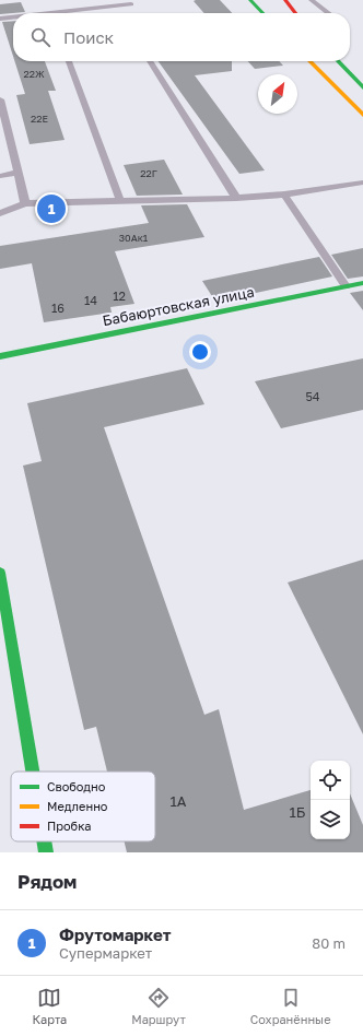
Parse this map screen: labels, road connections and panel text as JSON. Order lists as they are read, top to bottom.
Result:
{
  "streets": {
    "street": ["Бабаюртовская улица"]
  },
  "house_numbers": [
    "22Ж",
    "22Е",
    "22Г",
    "30Ак1",
    "12",
    "14",
    "16",
    "54",
    "1А",
    "1Б"
  ],
  "legend": ["Свободно", "Медленно", "Пробка"],
  "north": "top right",
  "page": {
    "search": "Поиск",
    "pins": "1",
    "heading": "Рядом",
    "list": [
      {
        "mark": "1",
        "name": "Фрутомаркет",
        "note": "Супермаркет",
        "value": "80 m"
      }
    ],
    "nav": ["Карта", "Маршрут", "Сохранённые"]
  }
}
